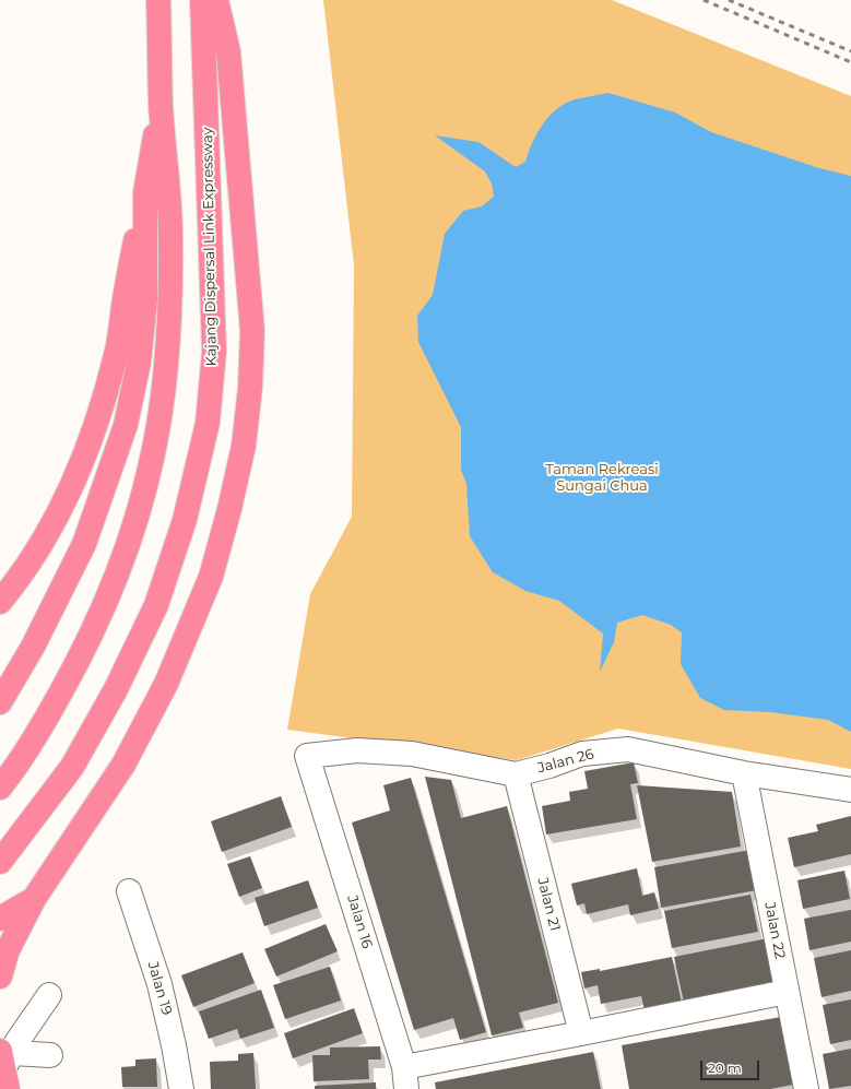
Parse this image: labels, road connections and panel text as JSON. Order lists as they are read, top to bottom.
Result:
{
  "streets": {
    "highway": ["Kajang Dispersal Link Expressway"],
    "street": [
      "Jalan 26",
      "Jalan 21",
      "Jalan 16",
      "Jalan 22",
      "Jalan 19"
    ]
  },
  "crossings": [
    ["Jalan 26", "Jalan 21"],
    ["Jalan 26", "Jalan 16"],
    ["Jalan 26", "Jalan 22"]
  ],
  "parks": ["Taman Rekreasi Sungai Chua"],
  "scale_bar": "20 m"
}
